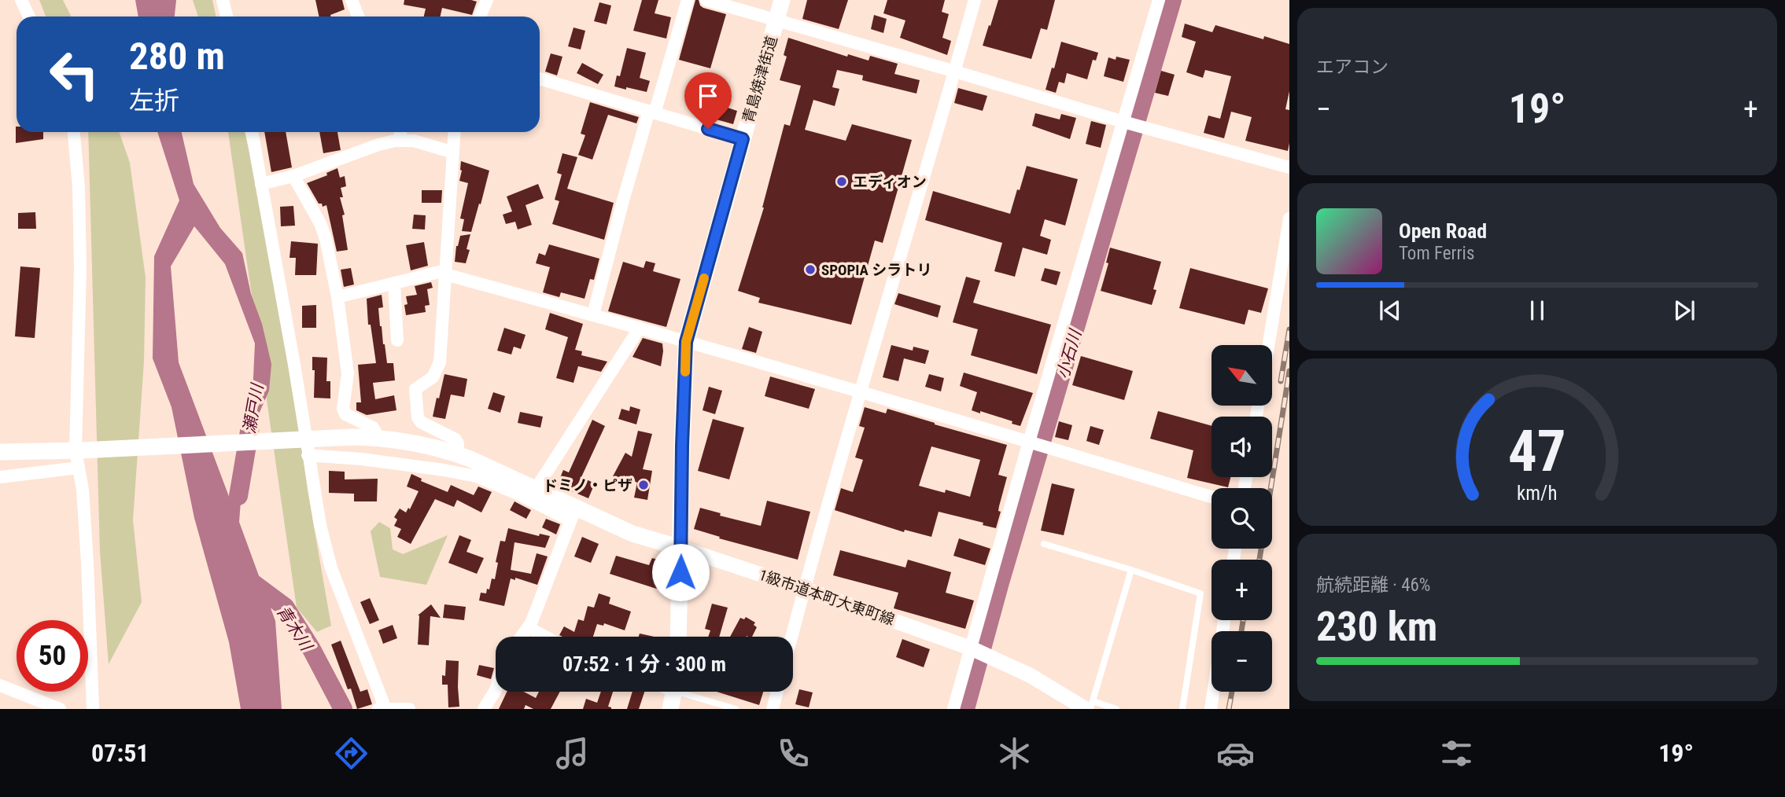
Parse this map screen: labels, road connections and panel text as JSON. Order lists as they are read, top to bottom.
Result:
{
  "streets": {
    "main road": ["青島焼津街道"],
    "street": ["1級市道本町大東町線"]
  },
  "crossings": [
    ["青島焼津街道", "1級市道本町大東町線"]
  ],
  "water": ["小石川", "瀬戸川", "青木川"],
  "places": ["エディオン", "SPOPIA シラトリ", "ドミノ・ピザ"],
  "north": "top left",
  "page": {
    "tile": [
      "エアコン",
      ["航続距離 · 46%", "230 km"]
    ],
    "turn": ["280 m", "左折"],
    "heat": ["−", "19°", "+"],
    "song": ["Open Road", "Tom Ferris"],
    "map_buttons": ["+", "−"],
    "limit": "50",
    "trip": "07:52 · 1 分 · 300 m",
    "tabs": ["07:51", "19°"],
    "gauge": ["47", "km/h"]
  }
}
